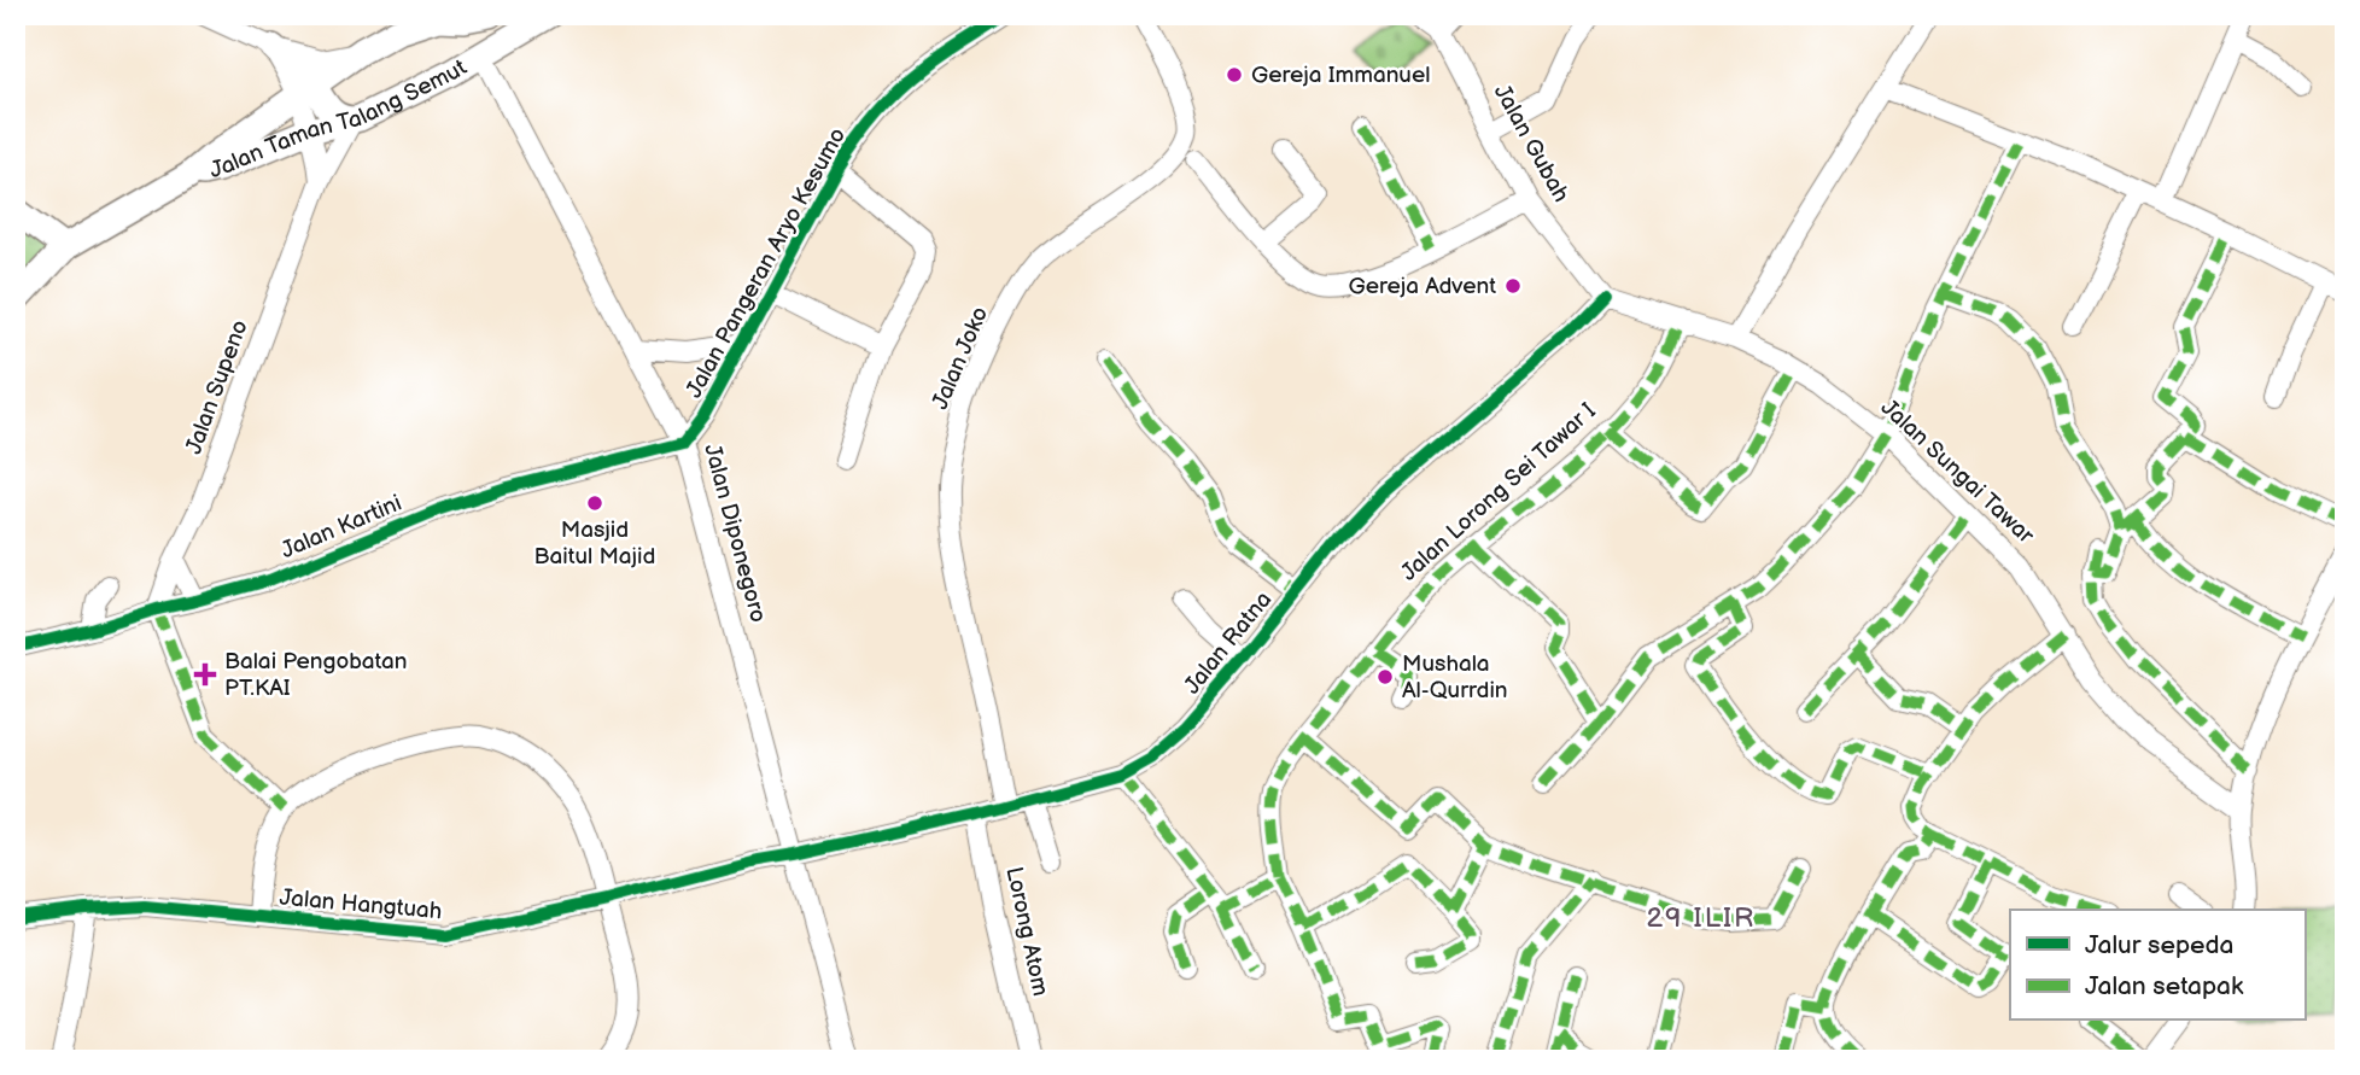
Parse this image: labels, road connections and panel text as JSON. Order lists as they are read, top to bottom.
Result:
{
  "streets": {
    "main road": ["Jalan Taman Talang Semut"],
    "street": [
      "Jalan Gubah",
      "Jalan Pangeran Aryo Kesumo",
      "Jalan Joko",
      "Jalan Supeno",
      "Jalan Sungai Tawar",
      "Jalan Lorong Sei Tawar I",
      "Jalan Kartini",
      "Jalan Diponegoro",
      "Jalan Ratna",
      "Jalan Hangtuah",
      "Lorong Atom"
    ]
  },
  "crossings": [
    ["Jalan Taman Talang Semut", "Jalan Supeno"],
    ["Jalan Taman Talang Semut", "Jalan Diponegoro"],
    ["Jalan Gubah", "Jalan Sungai Tawar"],
    ["Jalan Gubah", "Jalan Ratna"],
    ["Jalan Pangeran Aryo Kesumo", "Jalan Kartini"],
    ["Jalan Pangeran Aryo Kesumo", "Jalan Diponegoro"],
    ["Jalan Joko", "Jalan Ratna"],
    ["Jalan Supeno", "Jalan Kartini"],
    ["Jalan Sungai Tawar", "Jalan Lorong Sei Tawar I"],
    ["Jalan Sungai Tawar", "Jalan Ratna"],
    ["Jalan Kartini", "Jalan Diponegoro"],
    ["Jalan Diponegoro", "Jalan Ratna"],
    ["Jalan Diponegoro", "Jalan Hangtuah"],
    ["Jalan Ratna", "Jalan Hangtuah"],
    ["Jalan Ratna", "Lorong Atom"]
  ],
  "districts": ["29 ILIR"],
  "places": {
    "other": [
      "Gereja Immanuel",
      "Gereja Advent",
      "Masjid Baitul Majid",
      "Mushala Al-Qurrdin"
    ],
    "health": ["Balai Pengobatan PT.KAI"]
  },
  "legend": ["Jalur sepeda", "Jalan setapak"]
}
